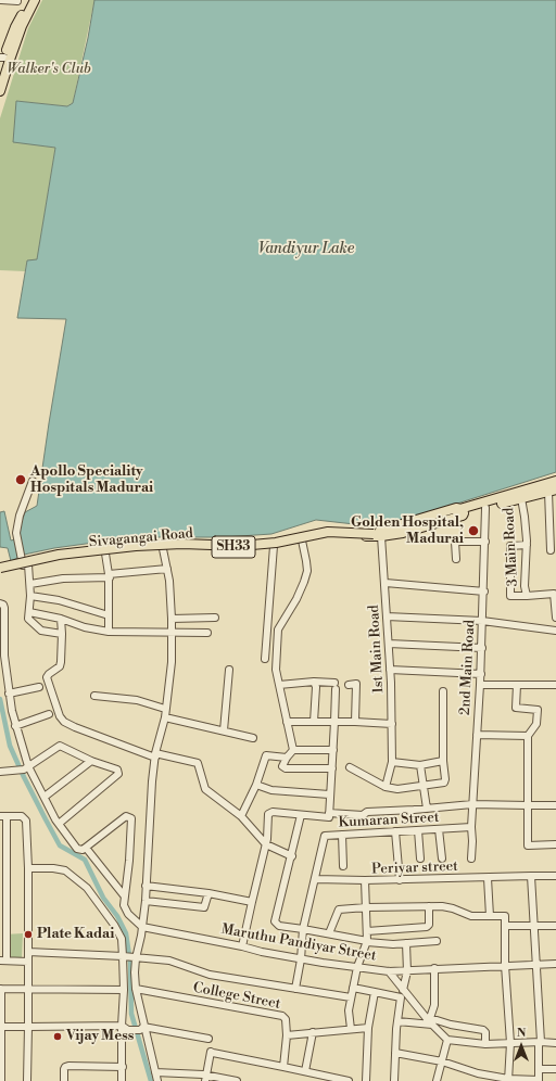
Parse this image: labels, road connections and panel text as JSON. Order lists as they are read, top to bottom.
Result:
{
  "streets": {
    "main road": ["Sivagangai Road", "SH33"],
    "street": [
      "3 Main Road",
      "1st Main Road",
      "2nd Main Road",
      "Kumaran Street",
      "Periyar street",
      "Maruthu Pandiyar Street",
      "College Street"
    ]
  },
  "crossings": [
    ["Sivagangai Road", "3 Main Road"],
    ["Sivagangai Road", "1st Main Road"],
    ["Sivagangai Road", "2nd Main Road"],
    ["2nd Main Road", "Kumaran Street"],
    ["Kumaran Street", "Periyar street"]
  ],
  "water": ["Vandiyur Lake"],
  "parks": ["Walker's Club"],
  "places": [
    "Apollo Speciality Hospitals Madurai",
    "Golden Hospital, Madurai",
    "Plate Kadai",
    "Vijay Mess"
  ],
  "north": "top"
}
